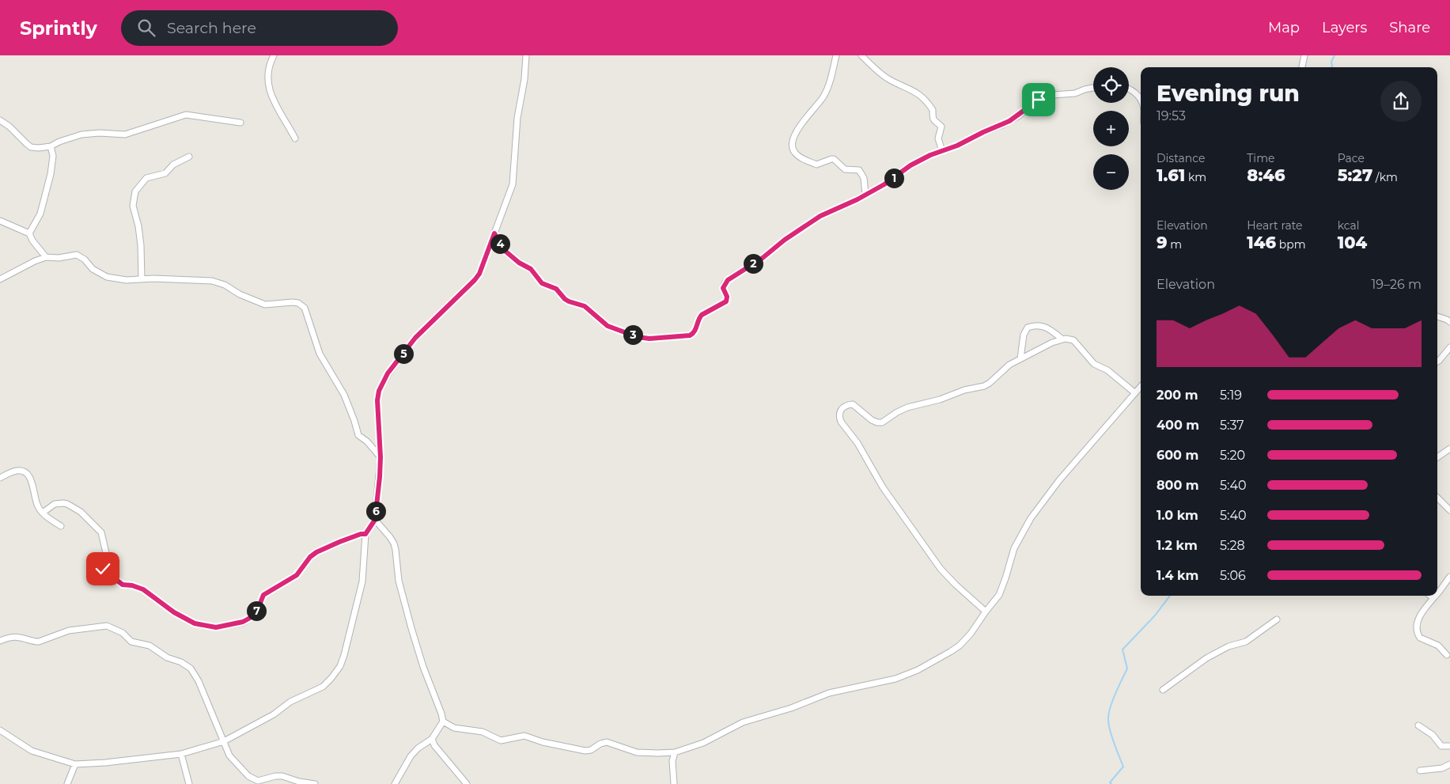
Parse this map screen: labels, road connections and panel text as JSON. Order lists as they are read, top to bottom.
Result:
{
  "page": {
    "header": "Sprintly",
    "search": "Search here",
    "nav": ["Map", "Layers", "Share"],
    "map_buttons": ["+", "−"],
    "heading": ["Evening run", "19:53"],
    "stats": [
      ["Distance", "1.61 km"],
      ["Time", "8:46"],
      ["Pace", "5:27 /km"],
      ["Elevation", "9 m"],
      ["Heart rate", "146 bpm"],
      ["kcal", "104"]
    ],
    "pins": [
      "1",
      "4",
      "2",
      "3",
      "5",
      "6",
      "7"
    ],
    "chart": ["Elevation", "19–26 m"],
    "list": [
      {
        "name": "200 m",
        "note": "5:19"
      },
      {
        "name": "400 m",
        "note": "5:37"
      },
      {
        "name": "600 m",
        "note": "5:20"
      },
      {
        "name": "800 m",
        "note": "5:40"
      },
      {
        "name": "1.0 km",
        "note": "5:40"
      },
      {
        "name": "1.2 km",
        "note": "5:28"
      },
      {
        "name": "1.4 km",
        "note": "5:06"
      }
    ]
  }
}
